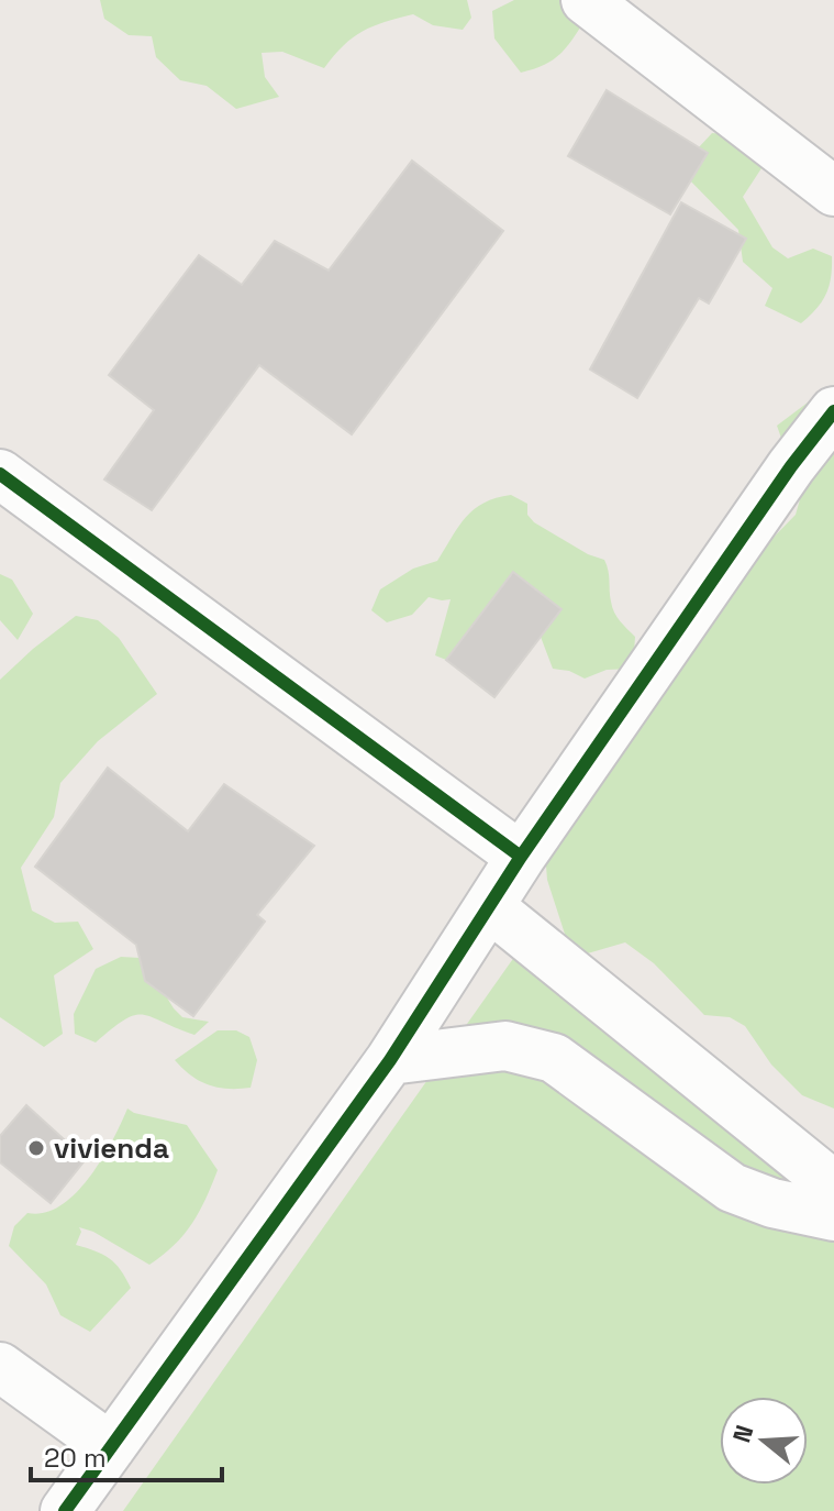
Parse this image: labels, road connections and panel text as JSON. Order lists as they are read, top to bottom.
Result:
{
  "places": ["vivienda"],
  "scale_bar": "20 m",
  "north": "left"
}
